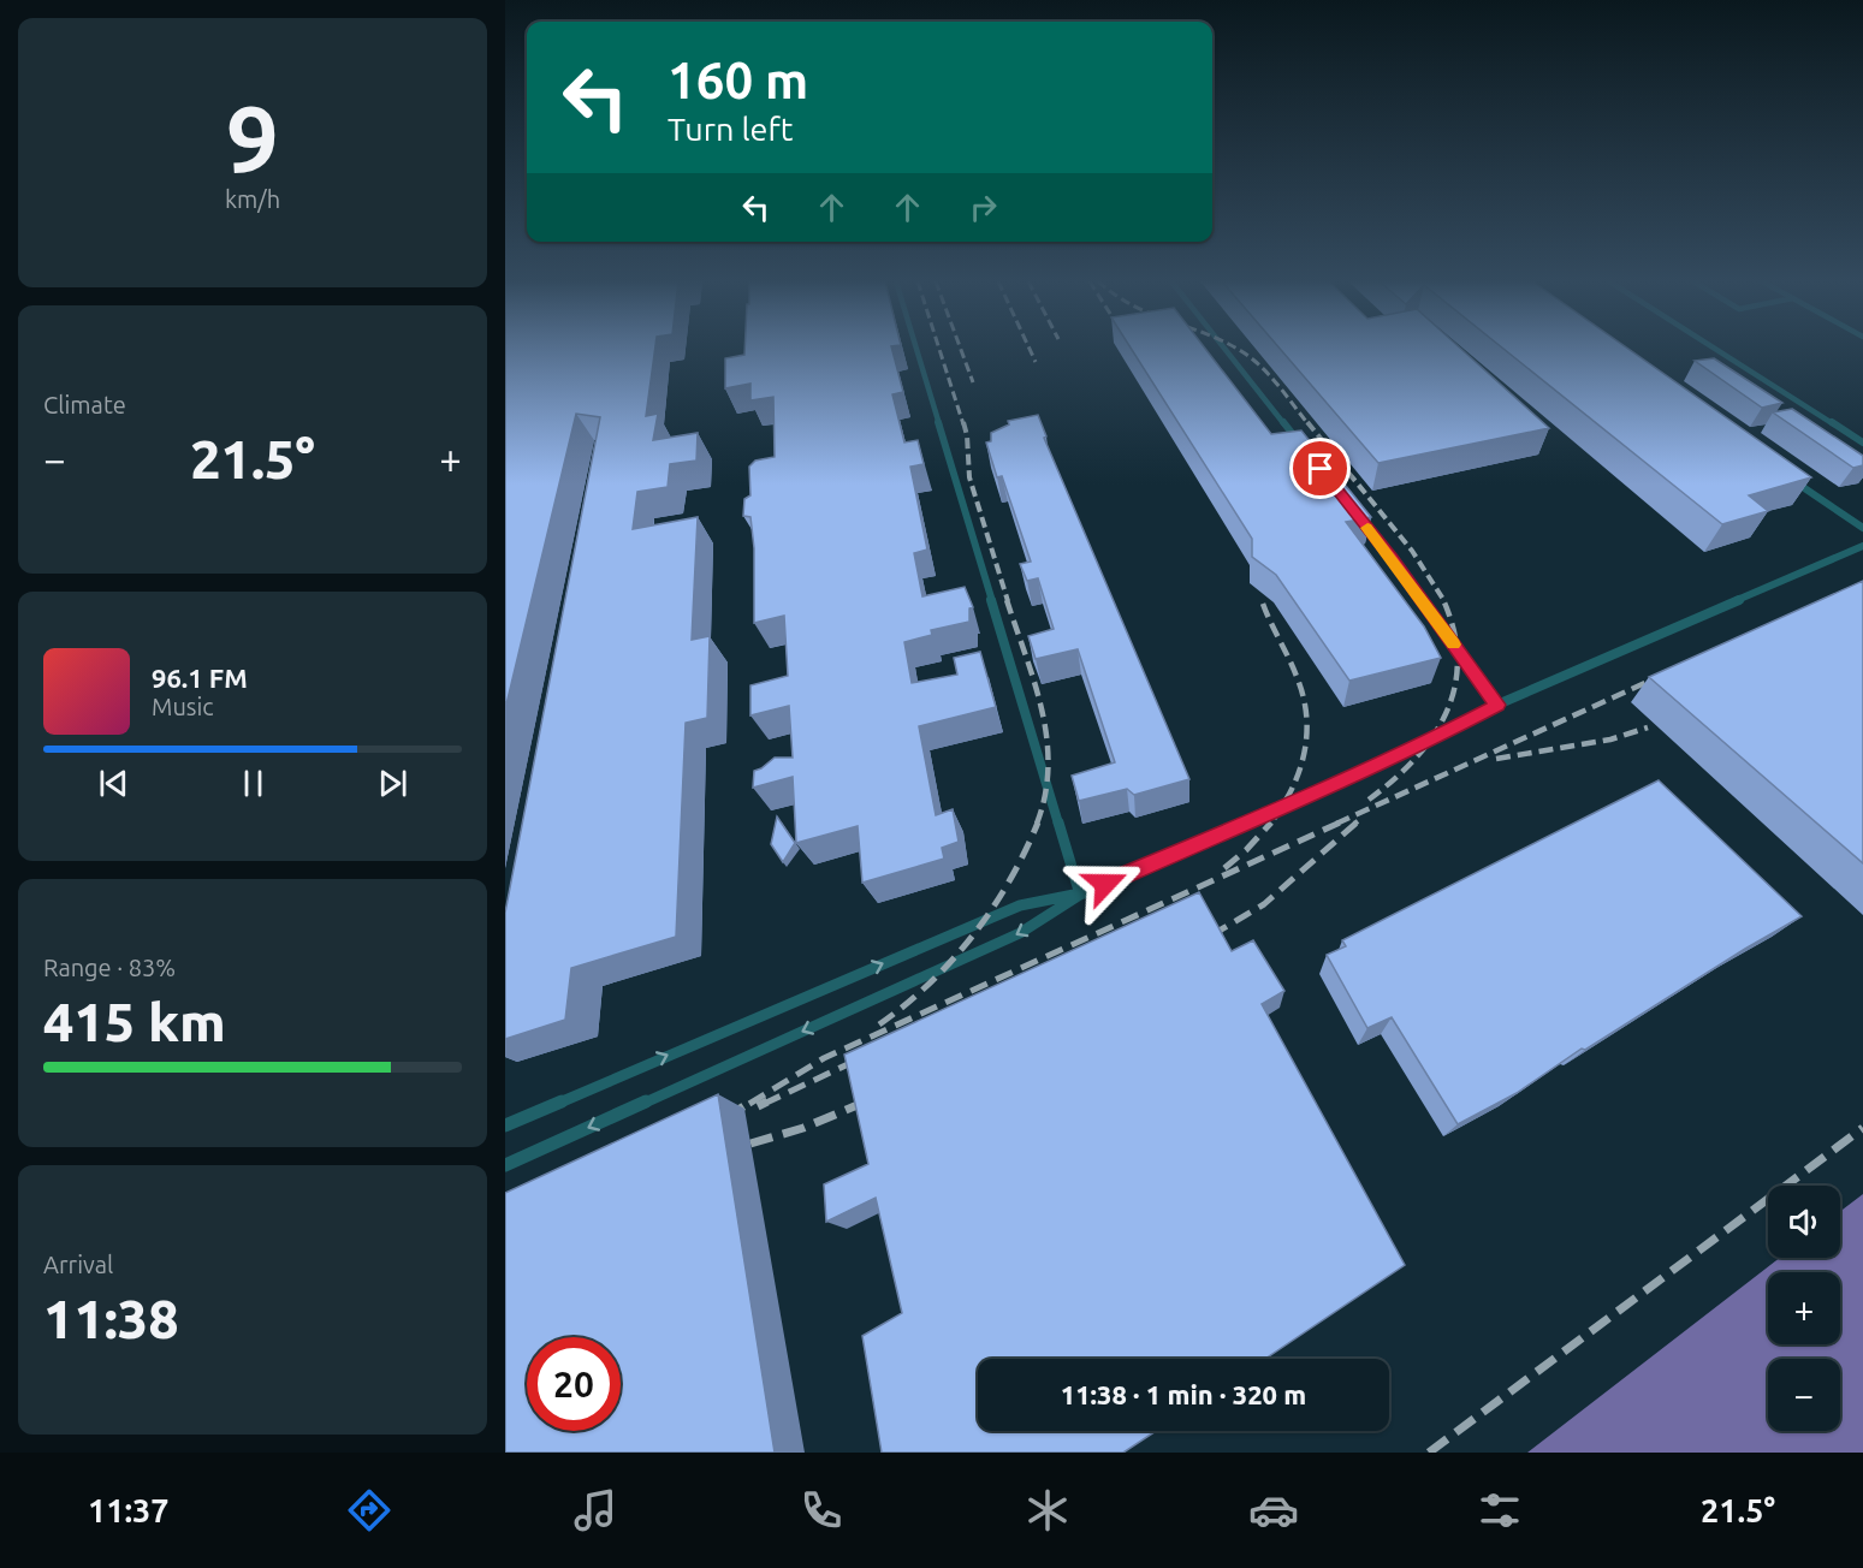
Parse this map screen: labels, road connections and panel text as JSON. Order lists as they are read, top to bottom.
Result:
{
  "page": {
    "tile": [
      ["9", "km/h"],
      "Climate",
      ["Range · 83%", "415 km"],
      ["Arrival", "11:38"]
    ],
    "turn": ["160 m", "Turn left"],
    "heat": ["−", "21.5°", "+"],
    "song": ["96.1 FM", "Music"],
    "map_buttons": ["+", "−"],
    "limit": "20",
    "trip": "11:38 · 1 min · 320 m",
    "tabs": ["11:37", "21.5°"]
  }
}
